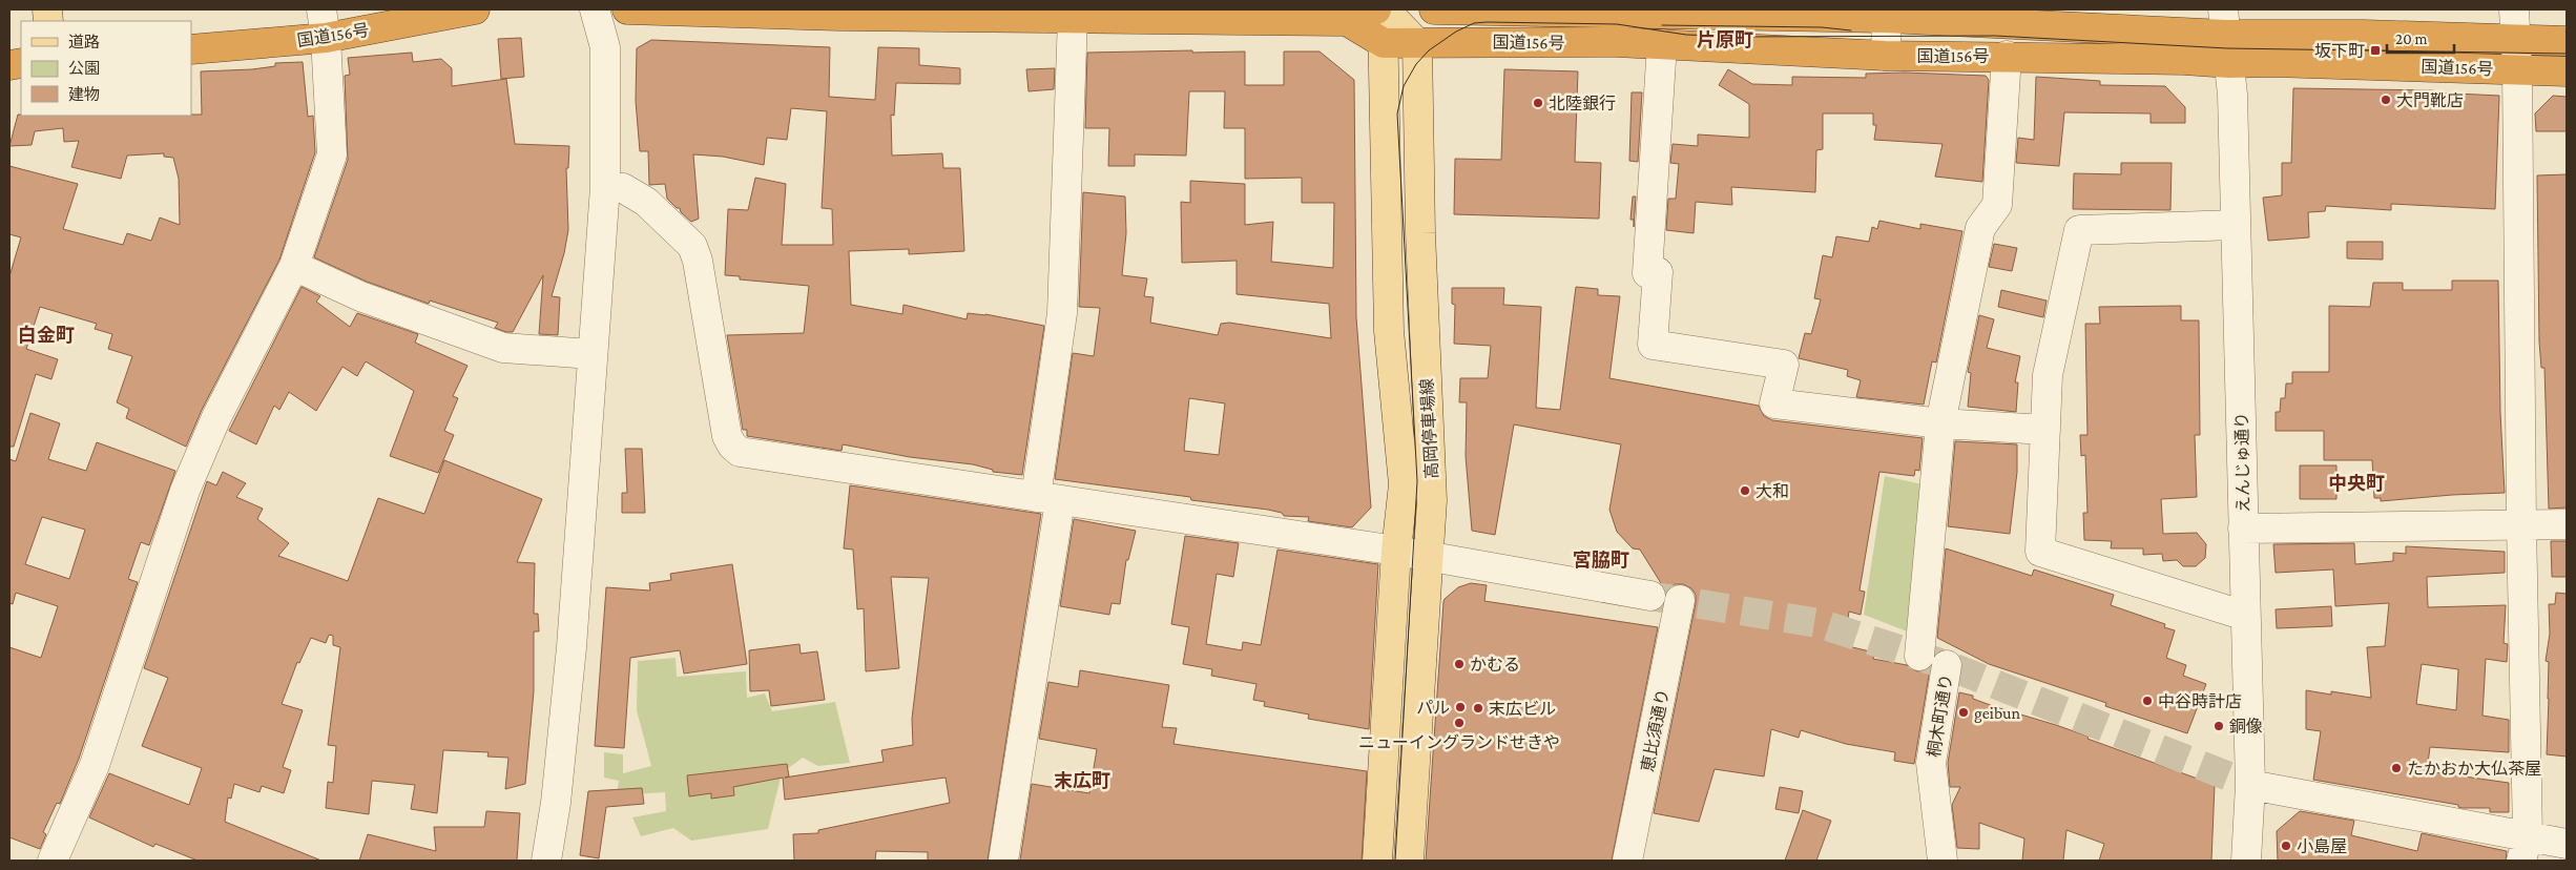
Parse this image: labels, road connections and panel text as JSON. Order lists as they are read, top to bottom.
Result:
{
  "streets": {
    "highway": ["国道156号"],
    "main road": ["高岡停車場線"],
    "street": ["えんじゅ通り", "桐木町通り", "恵比須通り"]
  },
  "crossings": [
    ["国道156号", "高岡停車場線"],
    ["国道156号", "えんじゅ通り"]
  ],
  "districts": [
    "片原町",
    "白金町",
    "中央町",
    "宮脇町",
    "末広町"
  ],
  "places": {
    "transit": ["坂下町"],
    "other": [
      "大門靴店",
      "北陸銀行",
      "大和",
      "かむる",
      "中谷時計店",
      "パル",
      "末広ビル",
      "geibun",
      "ニューイングランドせきや",
      "銅像",
      "たかおか大仏茶屋",
      "小島屋"
    ]
  },
  "legend": ["道路", "公園", "建物"],
  "scale_bar": "20 m"
}
